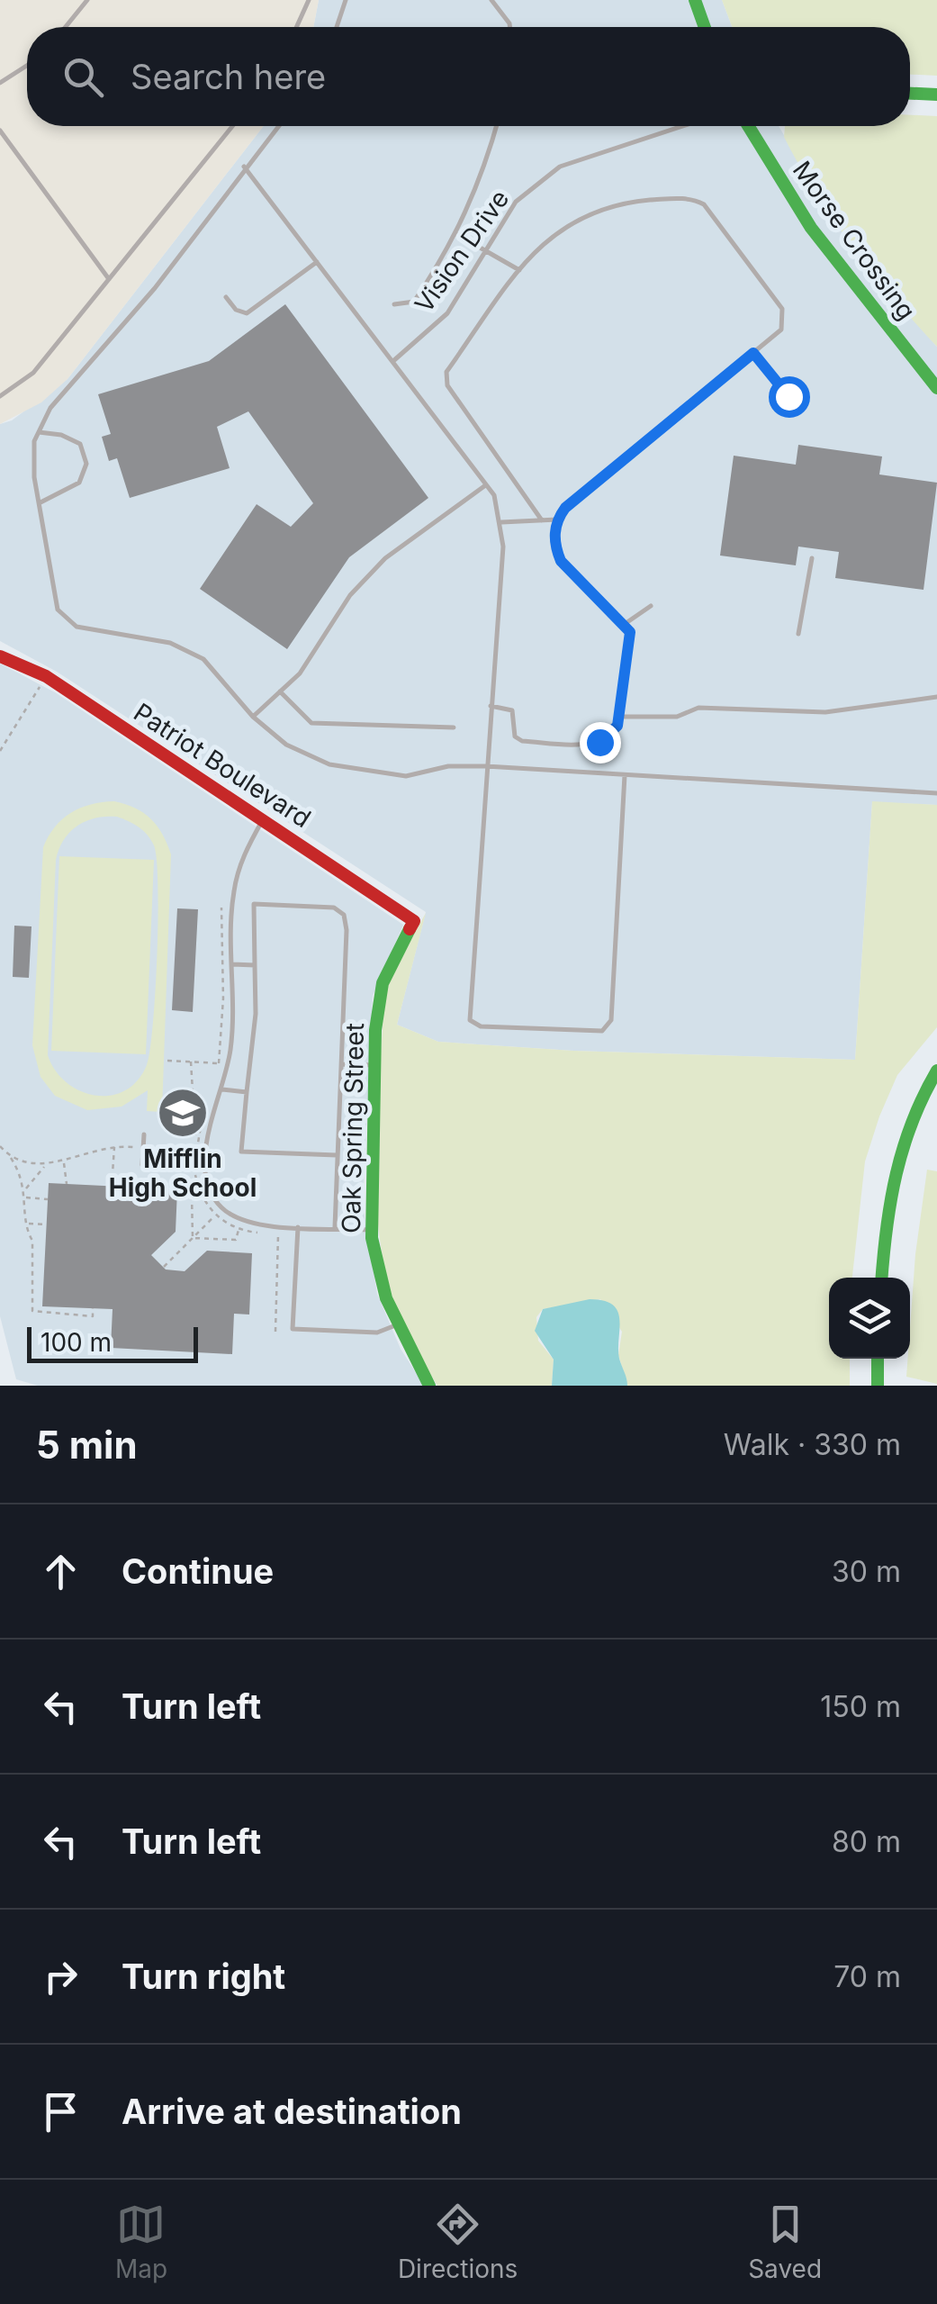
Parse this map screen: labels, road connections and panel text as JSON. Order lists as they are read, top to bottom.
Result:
{
  "streets": {
    "street": ["Morse Crossing", "Patriot Boulevard", "Oak Spring Street"],
    "lane": ["Vision Drive"]
  },
  "crossings": [
    ["Patriot Boulevard", "Oak Spring Street"]
  ],
  "places": {
    "school or university": ["Mifflin High School"]
  },
  "scale_bar": "100 m",
  "page": {
    "search": "Search here",
    "scale": "100 m",
    "heading": ["5 min", "Walk · 330 m"],
    "list": [
      ["Continue", "30 m"],
      ["Turn left", "150 m"],
      ["Turn left", "80 m"],
      ["Turn right", "70 m"],
      "Arrive at destination"
    ],
    "nav": ["Map", "Directions", "Saved"]
  }
}
